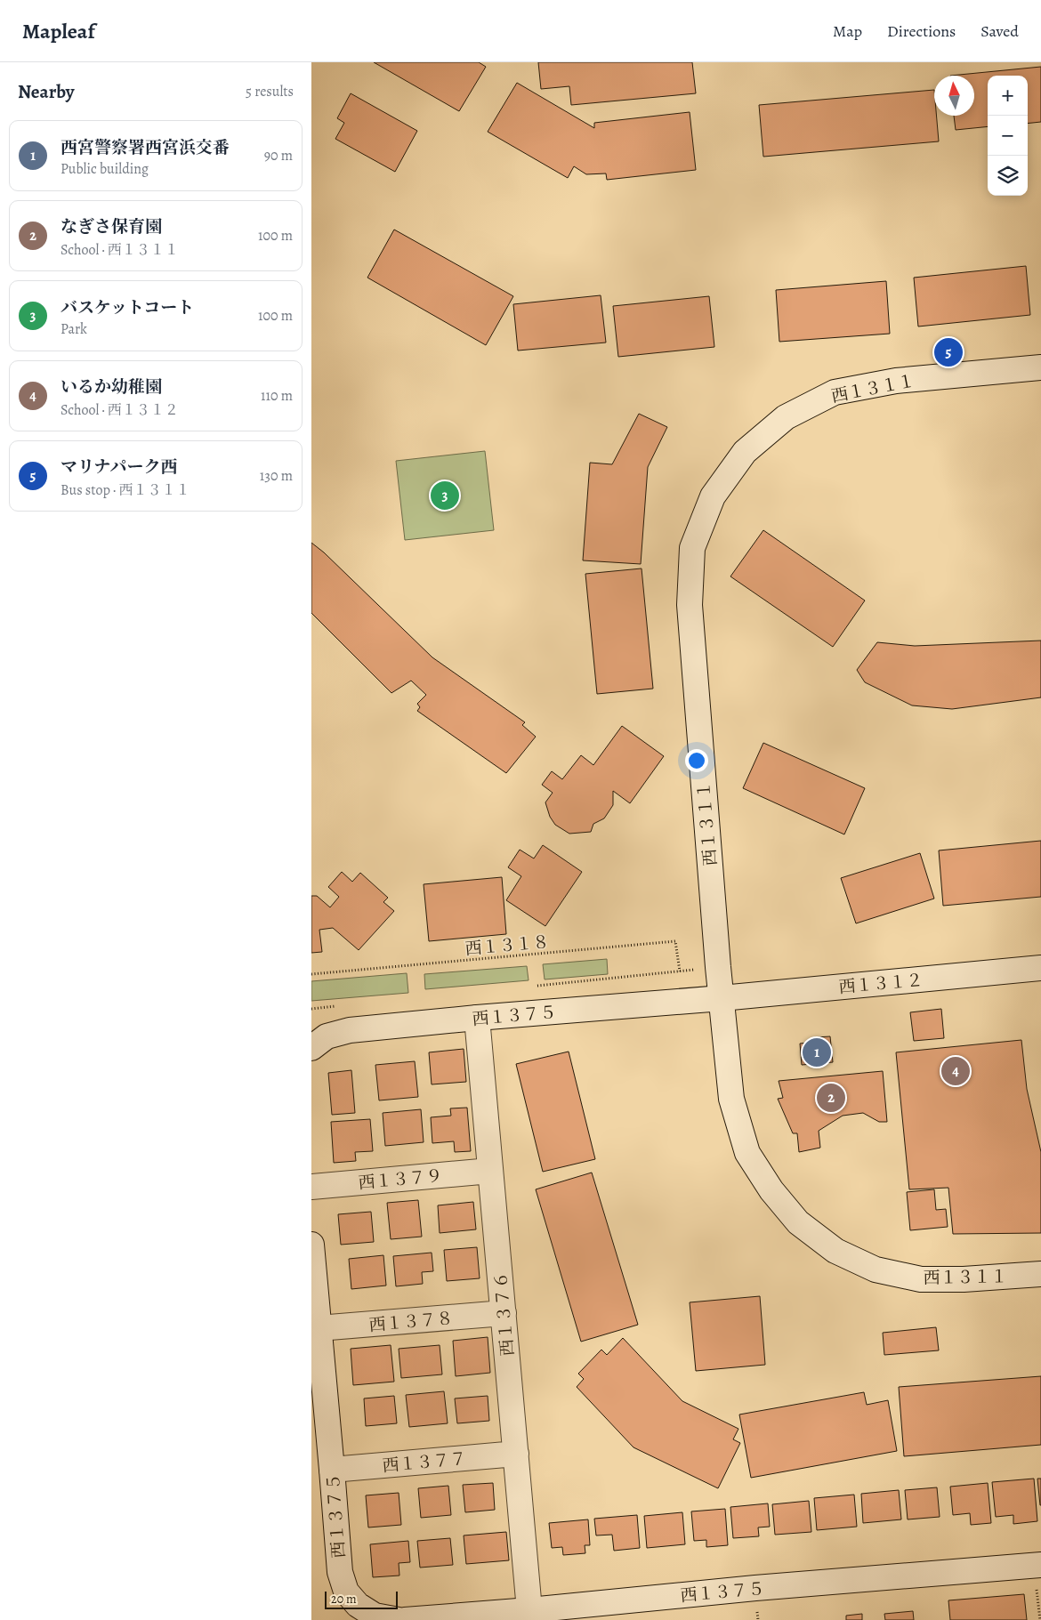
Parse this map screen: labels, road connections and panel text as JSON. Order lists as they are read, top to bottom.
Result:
{
  "streets": {
    "street": [
      "西１３１１",
      "西１３１２",
      "西１３７５",
      "西１３７９",
      "西１３７６",
      "西１３７８",
      "西１３７７"
    ],
    "path": ["西１３１８"]
  },
  "crossings": [
    ["西１３１１", "西１３１２"],
    ["西１３１１", "西１３７５"],
    ["西１３１２", "西１３７５"],
    ["西１３７５", "西１３７６"],
    ["西１３７５", "西１３７８"],
    ["西１３７５", "西１３７７"],
    ["西１３７９", "西１３７６"],
    ["西１３７６", "西１３７８"],
    ["西１３７６", "西１３７７"]
  ],
  "scale_bar": "20 m",
  "north": "top",
  "page": {
    "header": "Mapleaf",
    "nav": ["Map", "Directions", "Saved"],
    "heading": ["Nearby", "5 results"],
    "map_buttons": ["+", "−"],
    "list": [
      {
        "mark": "1",
        "name": "西宮警察署西宮浜交番",
        "note": "Public building",
        "value": "90 m"
      },
      {
        "mark": "2",
        "name": "なぎさ保育園",
        "note": "School · 西１３１１",
        "value": "100 m"
      },
      {
        "mark": "3",
        "name": "バスケットコート",
        "note": "Park",
        "value": "100 m"
      },
      {
        "mark": "4",
        "name": "いるか幼稚園",
        "note": "School · 西１３１２",
        "value": "110 m"
      },
      {
        "mark": "5",
        "name": "マリナパーク西",
        "note": "Bus stop · 西１３１１",
        "value": "130 m"
      }
    ],
    "pins": [
      "5",
      "3",
      "1",
      "4",
      "2"
    ],
    "scale": "20 m"
  }
}
